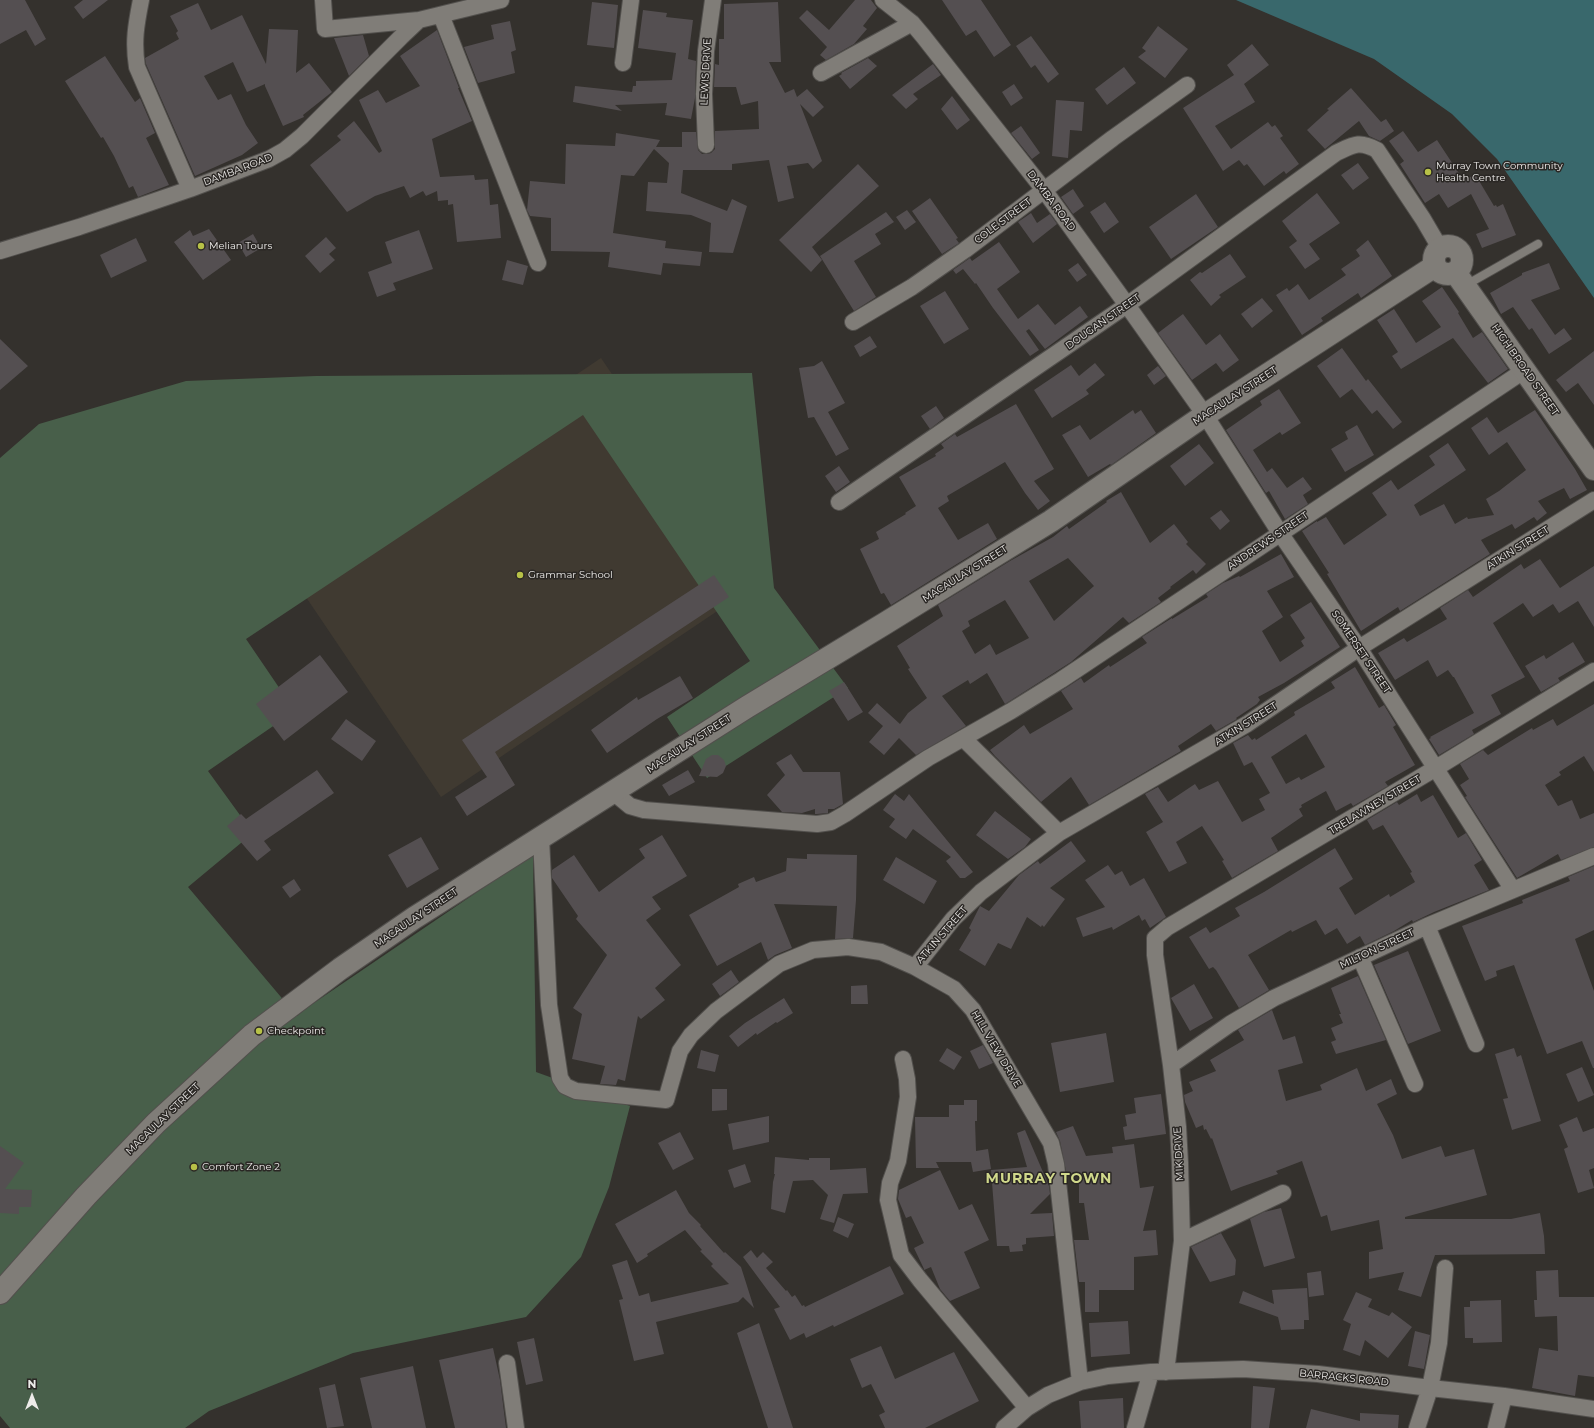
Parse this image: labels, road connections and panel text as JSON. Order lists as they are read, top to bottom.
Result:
{
  "streets": {
    "street": [
      "LEWIS DRIVE",
      "DAMBA ROAD",
      "COLE STREET",
      "DOUGAN STREET",
      "HIGH BROAD STREET",
      "MACAULAY STREET",
      "ANDREWS STREET",
      "ATKIN STREET",
      "SOMERSET STREET",
      "TRELAWNEY STREET",
      "MILTON STREET",
      "HILL VIEW DRIVE",
      "MIK DRIVE",
      "BARRACKS ROAD"
    ]
  },
  "crossings": [
    ["DAMBA ROAD", "COLE STREET"],
    ["DAMBA ROAD", "DOUGAN STREET"],
    ["DAMBA ROAD", "MACAULAY STREET"],
    ["DAMBA ROAD", "SOMERSET STREET"],
    ["DOUGAN STREET", "HIGH BROAD STREET"],
    ["HIGH BROAD STREET", "MACAULAY STREET"],
    ["HIGH BROAD STREET", "ANDREWS STREET"],
    ["MACAULAY STREET", "ANDREWS STREET"],
    ["MACAULAY STREET", "SOMERSET STREET"],
    ["MACAULAY STREET", "HILL VIEW DRIVE"],
    ["ANDREWS STREET", "SOMERSET STREET"],
    ["ATKIN STREET", "SOMERSET STREET"],
    ["ATKIN STREET", "HILL VIEW DRIVE"],
    ["SOMERSET STREET", "TRELAWNEY STREET"],
    ["SOMERSET STREET", "MILTON STREET"],
    ["TRELAWNEY STREET", "MIK DRIVE"],
    ["MILTON STREET", "MIK DRIVE"],
    ["HILL VIEW DRIVE", "BARRACKS ROAD"],
    ["MIK DRIVE", "BARRACKS ROAD"]
  ],
  "districts": ["MURRAY TOWN"],
  "places": [
    "Murray Town Community Health Centre",
    "Melian Tours",
    "Grammar School",
    "Checkpoint",
    "Comfort Zone 2"
  ],
  "north": "top"
}
